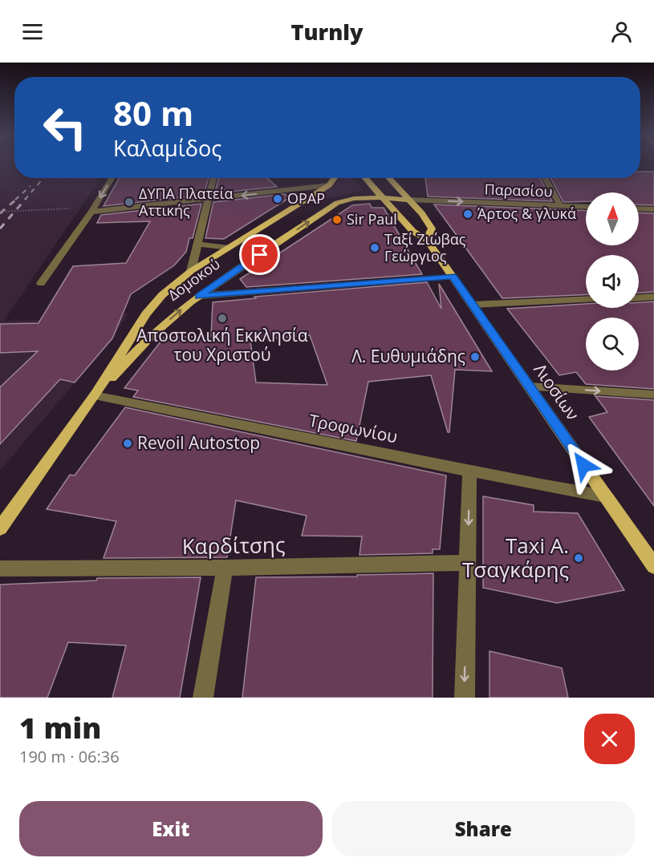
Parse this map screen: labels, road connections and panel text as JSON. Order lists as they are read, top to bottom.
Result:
{
  "streets": {
    "main road": ["Παρασίου", "Δομοκού", "Λιοσίων"],
    "street": ["Τροφωνίου", "Καρδίτσης"]
  },
  "crossings": [
    ["Παρασίου", "Δομοκού"],
    ["Παρασίου", "Λιοσίων"],
    ["Δομοκού", "Λιοσίων"],
    ["Δομοκού", "Τροφωνίου"],
    ["Λιοσίων", "Τροφωνίου"]
  ],
  "one_way": ["Παρασίου"],
  "places": [
    "OPAP",
    "ΔΥΠΑ Πλατεία Αττικής",
    "Άρτος & γλυκά",
    "Sir Paul",
    "Ταξί Ζιώβας Γεώργιος",
    "Αποστολική Εκκλησία του Χριστού",
    "Λ. Ευθυμιάδης",
    "Revoil Autostop",
    "Taxi Α. Τσαγκάρης"
  ],
  "north": "top",
  "page": {
    "header": "Turnly",
    "turn": ["80 m", "Καλαμίδος"],
    "heading": ["1 min", "190 m · 06:36"],
    "buttons": ["Exit", "Share"]
  }
}
